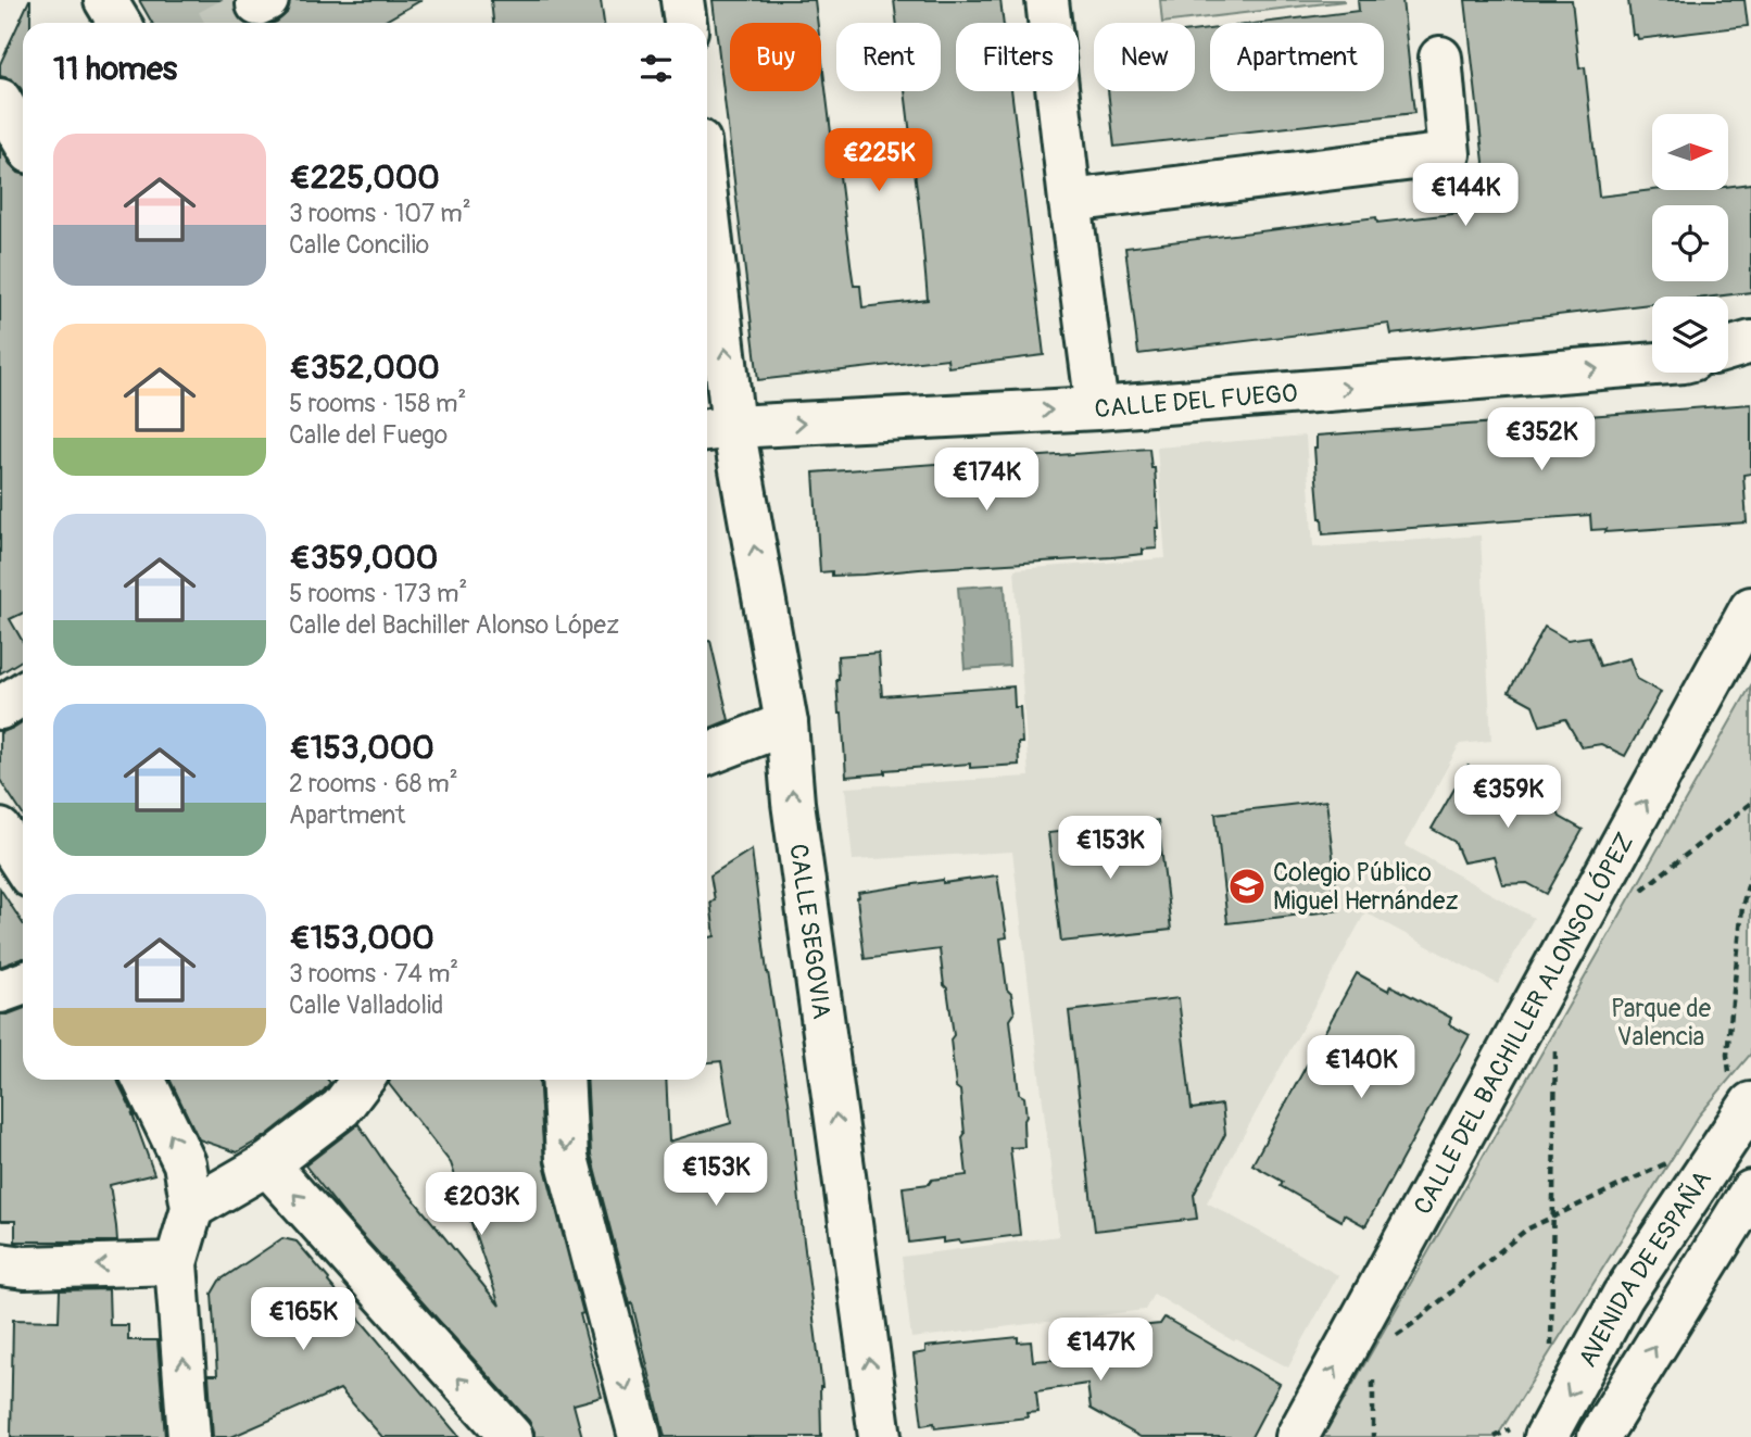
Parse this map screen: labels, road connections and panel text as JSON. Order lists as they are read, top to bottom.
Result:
{
  "streets": {
    "street": [
      "CALLE DEL FUEGO",
      "CALLE SEGOVIA",
      "CALLE DEL BACHILLER ALONSO LÓPEZ",
      "AVENIDA DE ESPAÑA"
    ]
  },
  "crossings": [
    ["CALLE DEL FUEGO", "CALLE SEGOVIA"]
  ],
  "one_way": ["CALLE DEL FUEGO", "CALLE DEL BACHILLER ALONSO LÓPEZ"],
  "parks": ["Parque de Valencia"],
  "places": {
    "school or university": ["Colegio Público Miguel Hernández"]
  },
  "north": "right",
  "page": {
    "chip": [
      "Buy",
      "Rent",
      "Filters",
      "New",
      "Apartment"
    ],
    "heading": "11 homes",
    "list": [
      {
        "name": "€225,000",
        "note": "3 rooms · 107 m² · Calle Concilio"
      },
      {
        "name": "€352,000",
        "note": "5 rooms · 158 m² · Calle del Fuego"
      },
      {
        "name": "€359,000",
        "note": "5 rooms · 173 m² · Calle del Bachiller Alonso López"
      },
      {
        "name": "€153,000",
        "note": "2 rooms · 68 m² · Apartment"
      },
      {
        "name": "€153,000",
        "note": "3 rooms · 74 m² · Calle Valladolid"
      }
    ],
    "price": [
      "€225K",
      "€144K",
      "€352K",
      "€174K",
      "€359K",
      "€153K",
      "€140K",
      "€153K",
      "€203K",
      "€165K",
      "€147K"
    ]
  }
}
